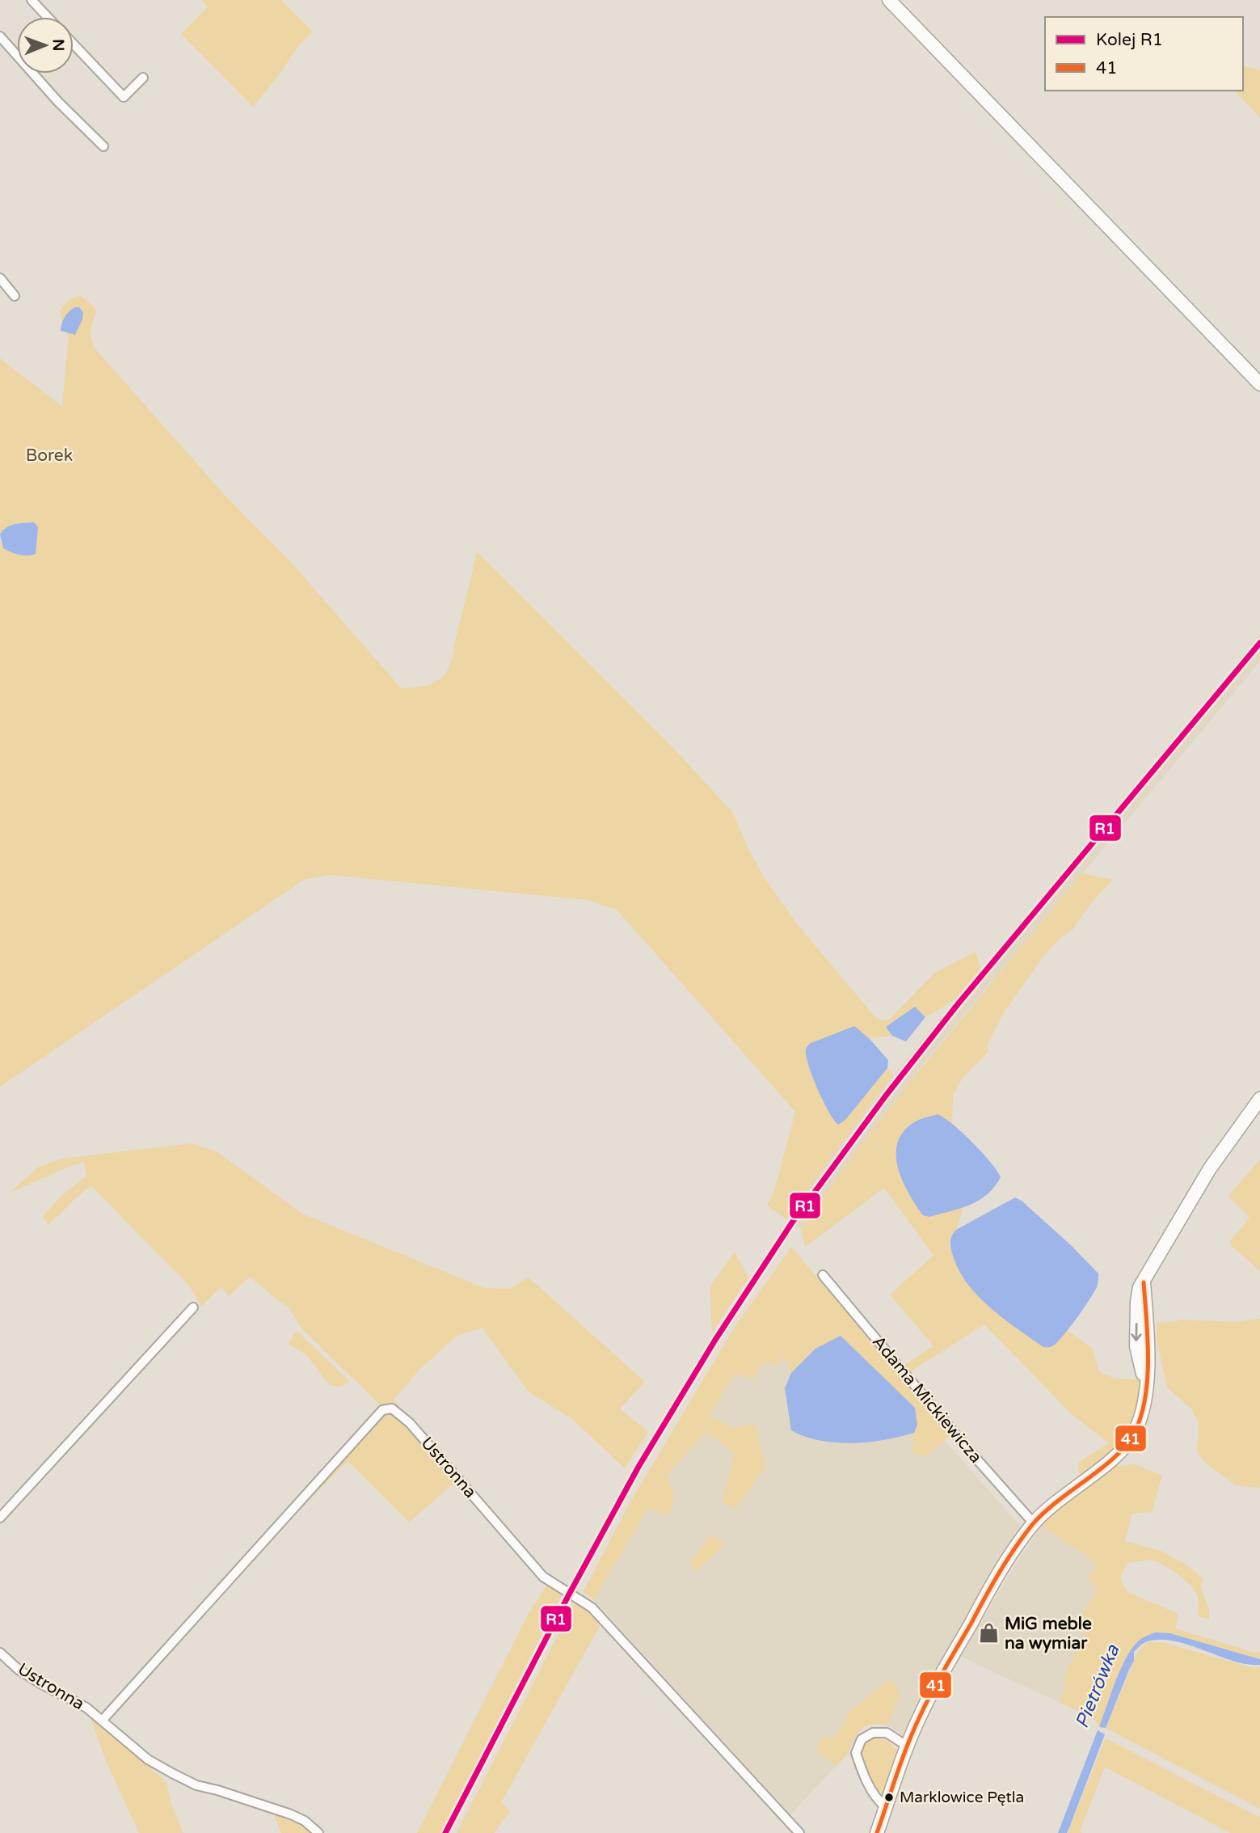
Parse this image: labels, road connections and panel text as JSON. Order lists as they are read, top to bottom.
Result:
{
  "streets": {
    "street": ["Adama Mickiewicza", "Ustronna"]
  },
  "water": ["Pietrówka"],
  "parks": ["Borek"],
  "places": {
    "shop": ["MiG meble na wymiar"],
    "other": ["Marklowice Pętla"]
  },
  "lines": ["rail line R1", "transit line 41"],
  "legend": ["Kolej R1", "41"],
  "north": "right"
}
